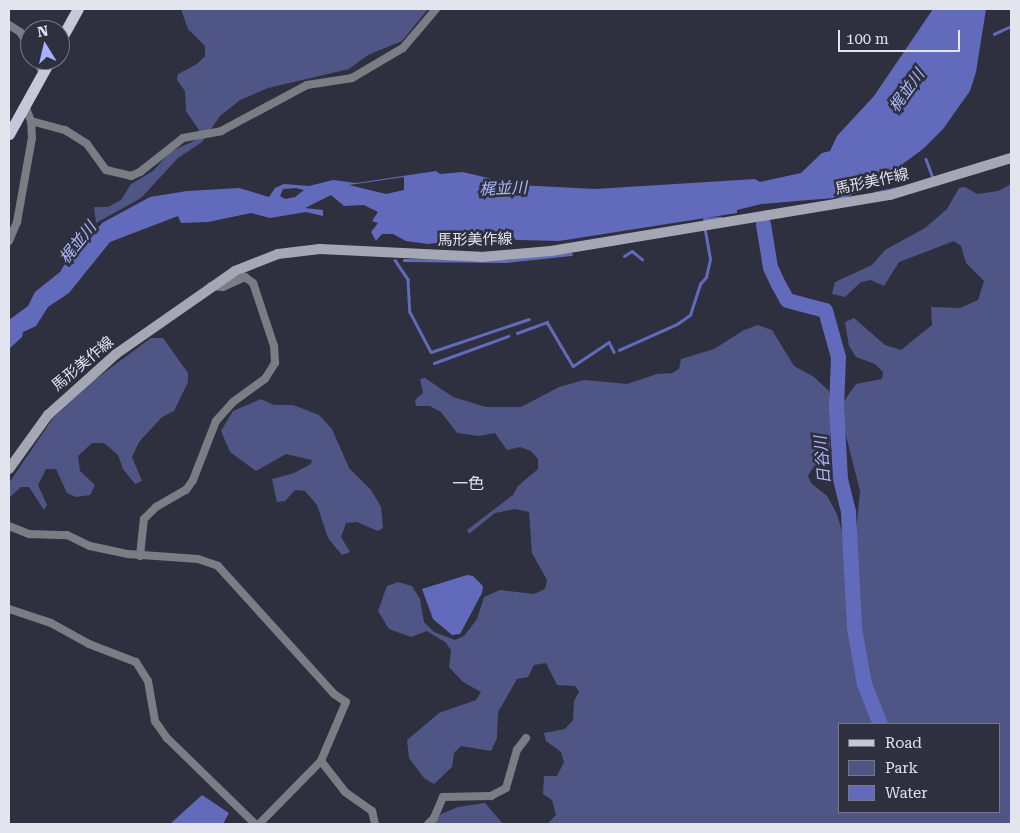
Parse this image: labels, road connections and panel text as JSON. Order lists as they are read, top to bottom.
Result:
{
  "streets": {
    "main road": ["馬形美作線"]
  },
  "districts": ["一色"],
  "water": ["梶並川", "日谷川"],
  "legend": ["Road", "Park", "Water"],
  "scale_bar": "100 m",
  "north": "top"
}
